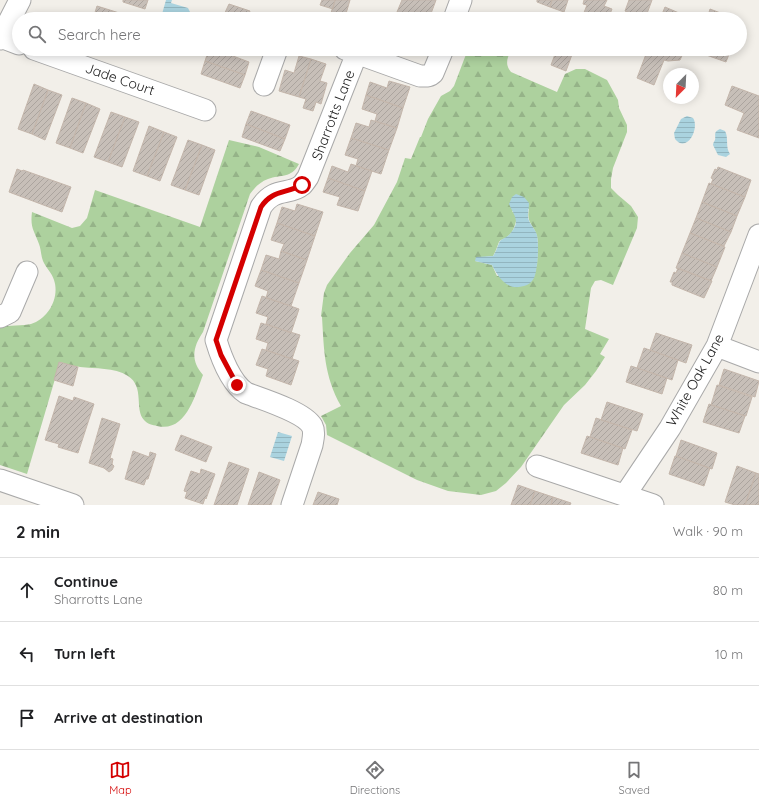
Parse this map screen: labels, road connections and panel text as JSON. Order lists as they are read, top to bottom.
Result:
{
  "streets": {
    "street": ["Jade Court", "Sharrotts Lane", "White Oak Lane"]
  },
  "north": "bottom left",
  "page": {
    "search": "Search here",
    "heading": ["2 min", "Walk · 90 m"],
    "list": [
      ["Continue", "Sharrotts Lane", "80 m"],
      ["Turn left", "10 m"],
      "Arrive at destination"
    ],
    "nav": ["Map", "Directions", "Saved"]
  }
}
